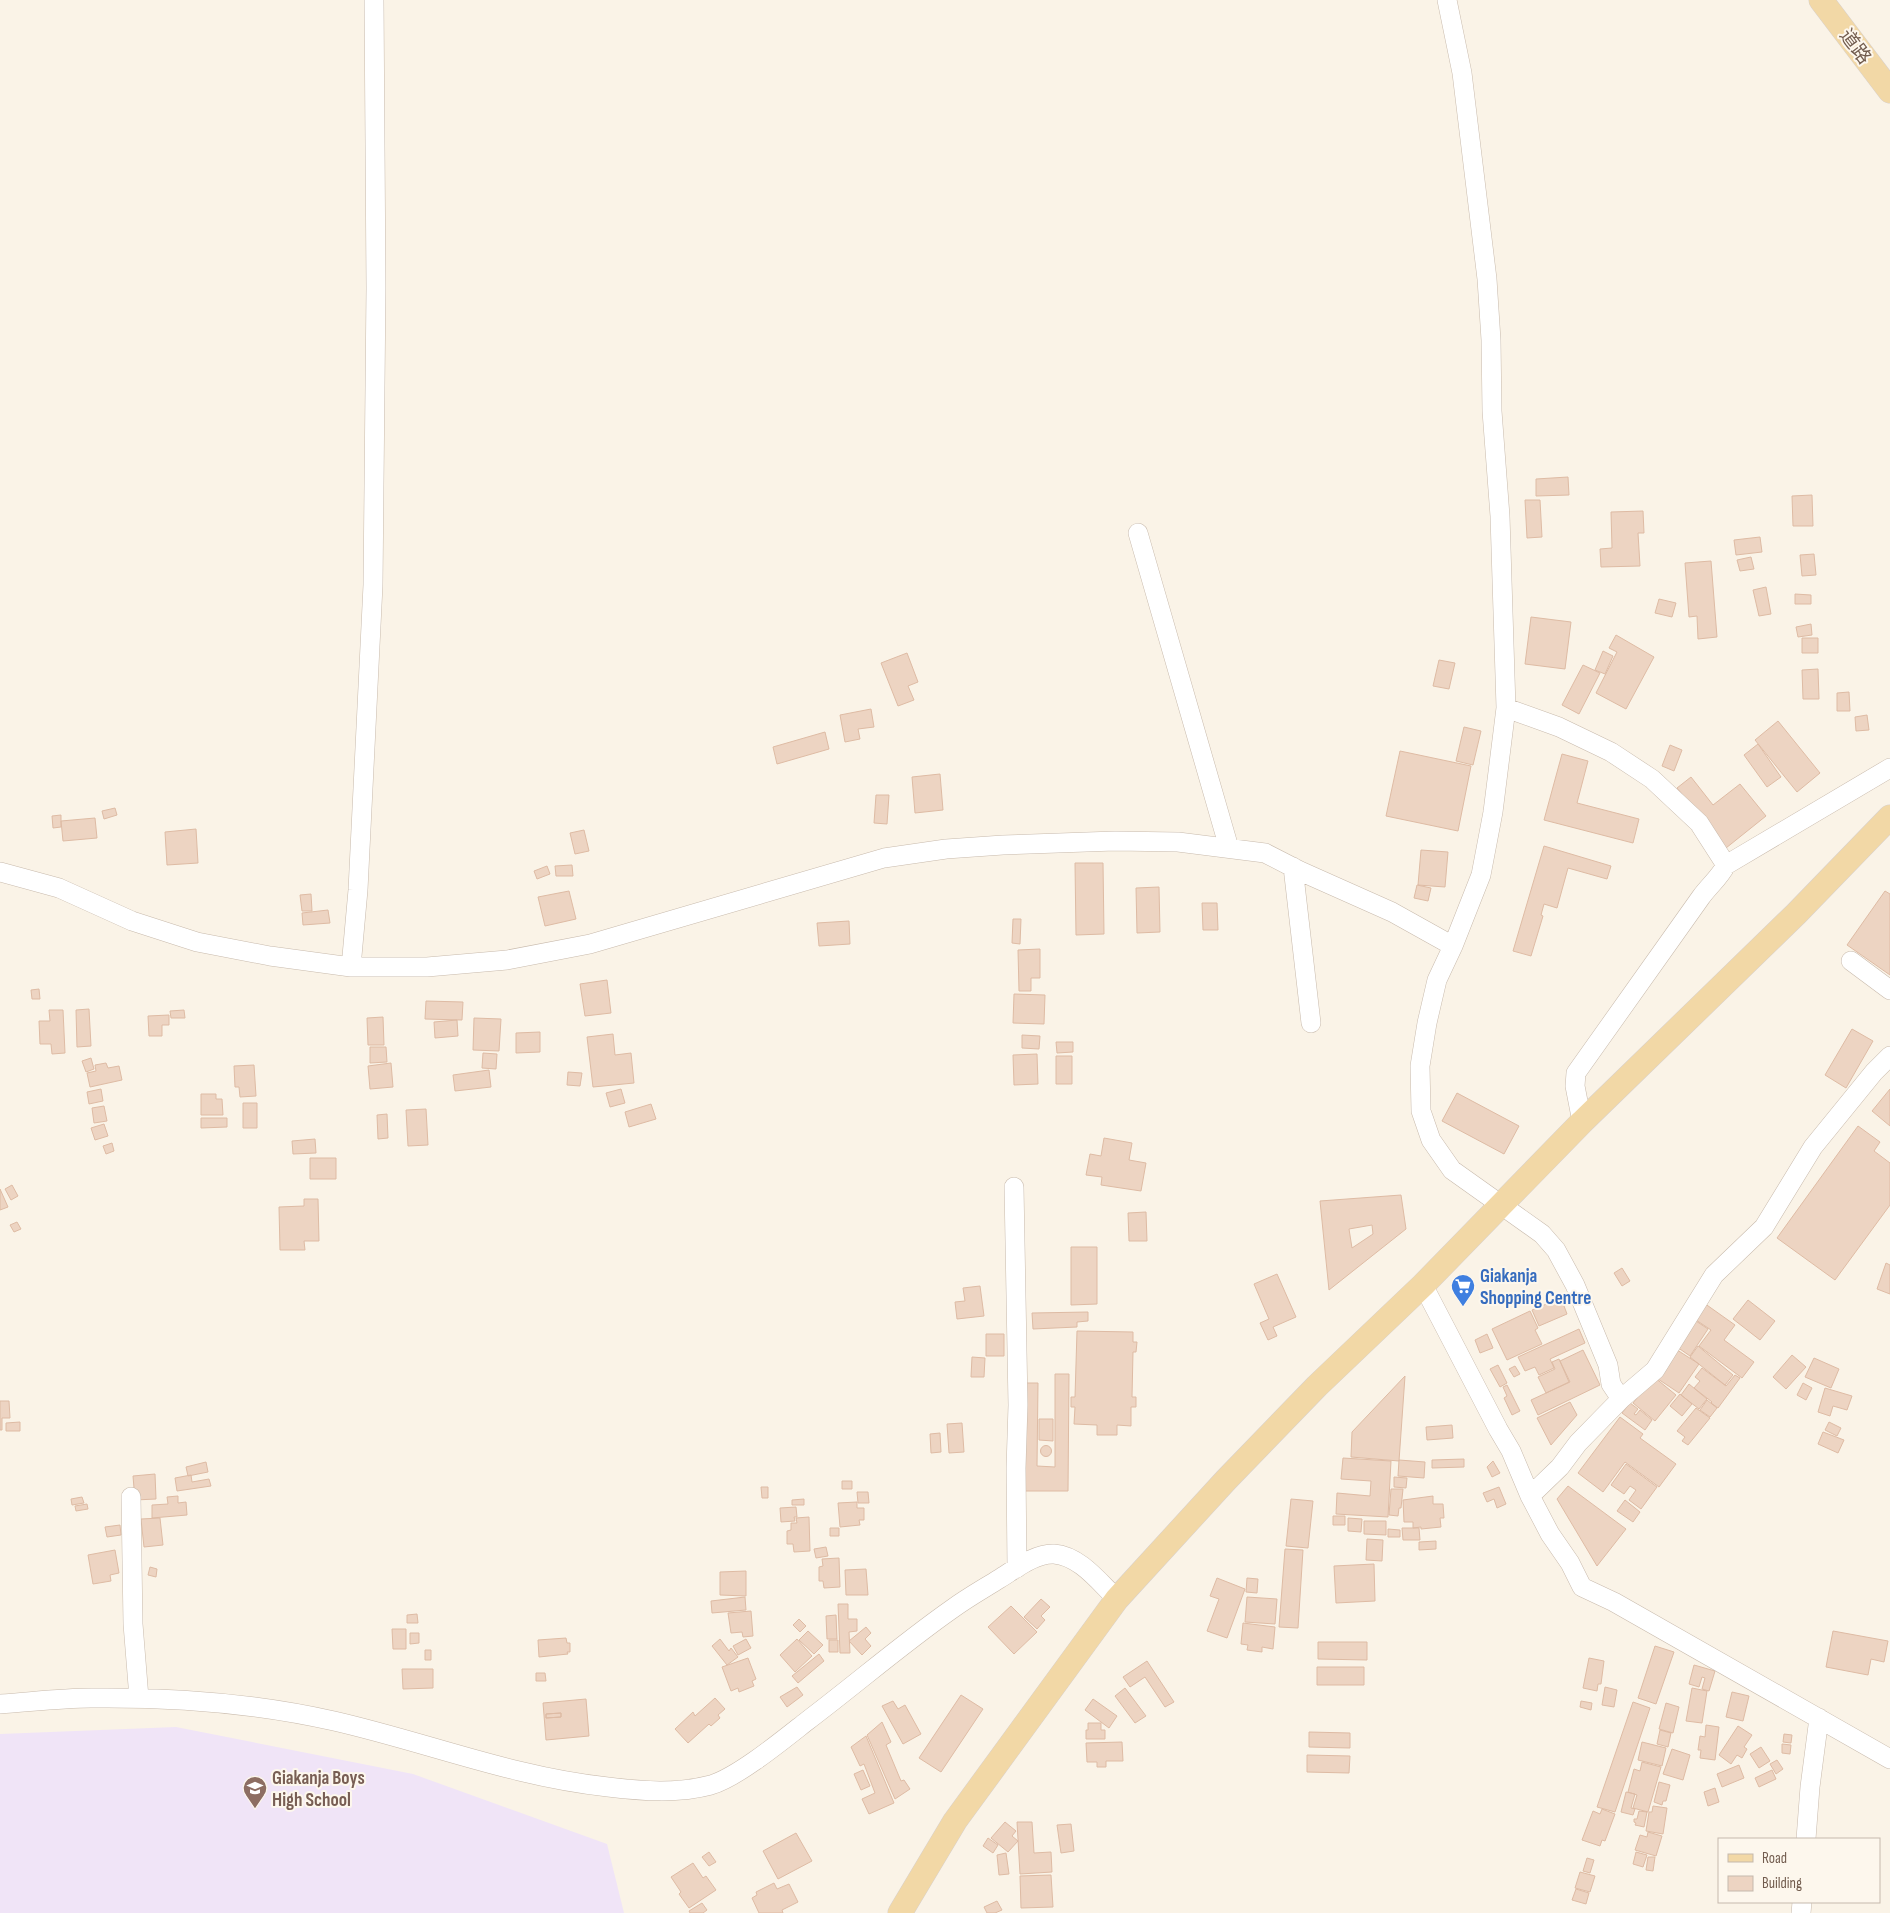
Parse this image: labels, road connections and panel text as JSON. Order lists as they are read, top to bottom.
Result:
{
  "streets": {
    "main road": ["道路"]
  },
  "places": {
    "supermarket": ["Giakanja Shopping Centre"],
    "school or university": ["Giakanja Boys High School"]
  },
  "legend": ["Road", "Building"]
}
